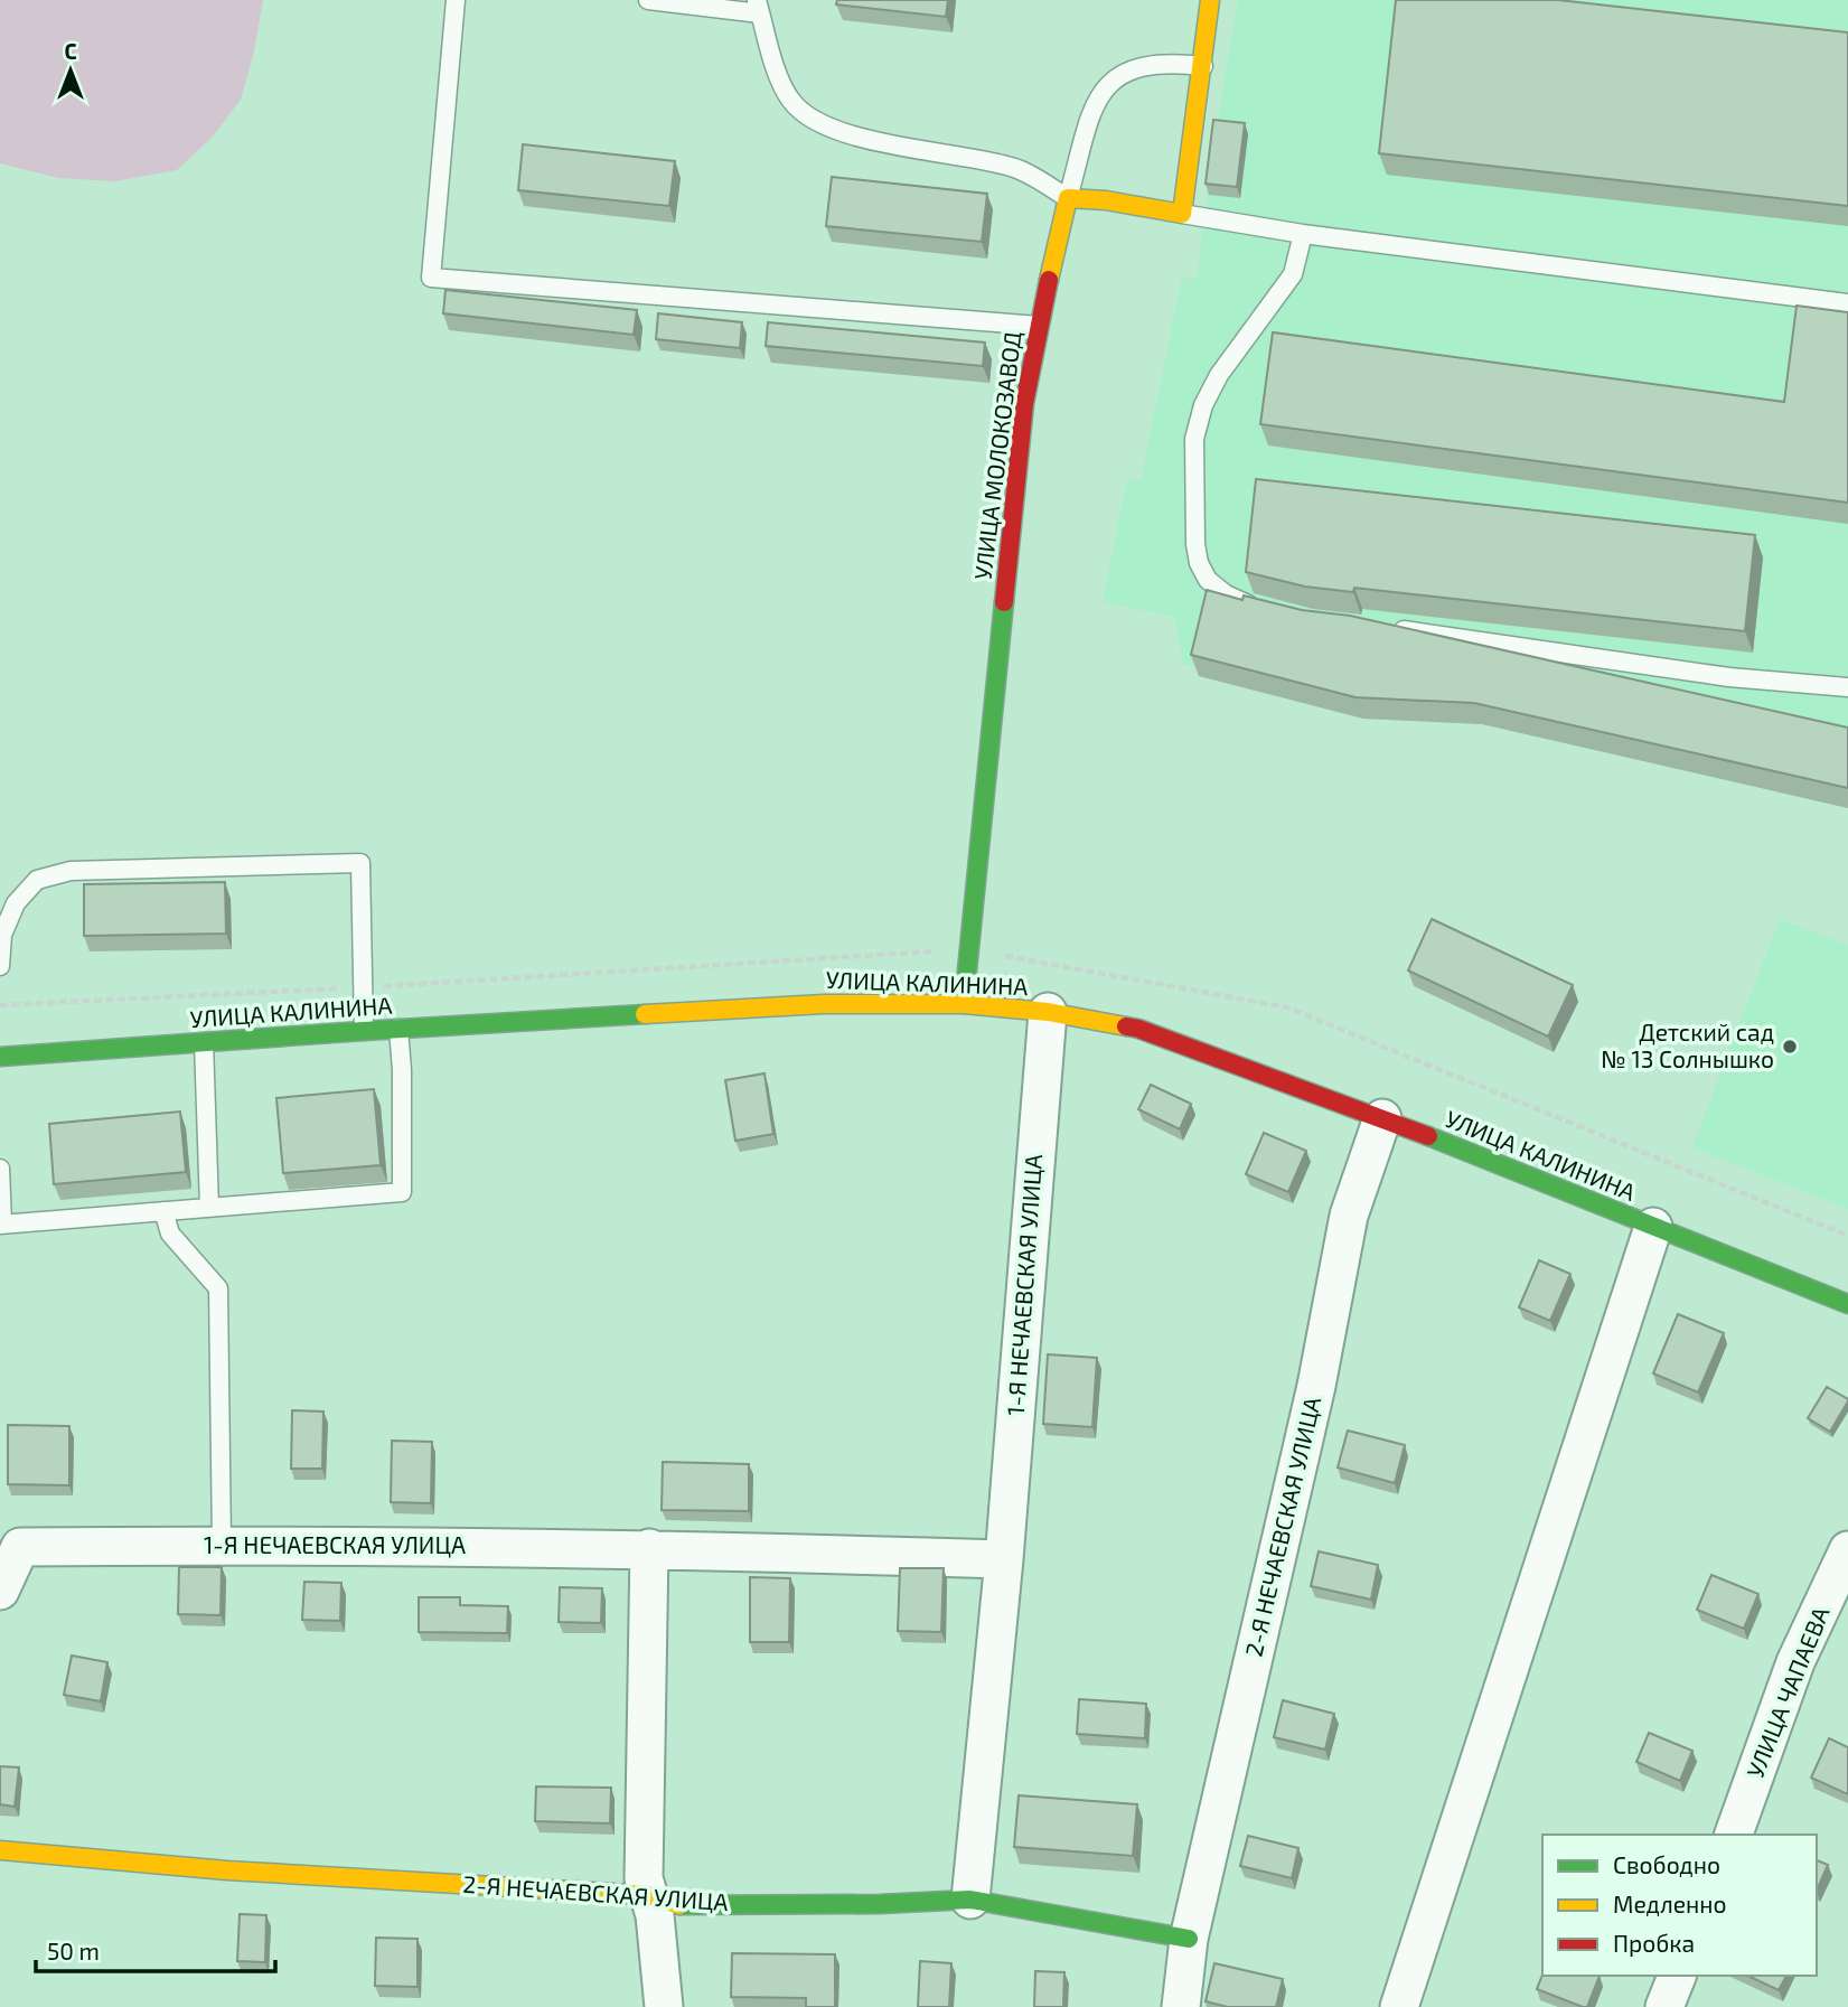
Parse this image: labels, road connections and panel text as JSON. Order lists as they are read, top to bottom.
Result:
{
  "streets": {
    "street": [
      "УЛИЦА МОЛОКОЗАВОД",
      "УЛИЦА КАЛИНИНА",
      "1-Я НЕЧАЕВСКАЯ УЛИЦА",
      "2-Я НЕЧАЕВСКАЯ УЛИЦА",
      "УЛИЦА ЧАПАЕВА"
    ]
  },
  "crossings": [
    ["УЛИЦА МОЛОКОЗАВОД", "УЛИЦА КАЛИНИНА"],
    ["УЛИЦА КАЛИНИНА", "1-Я НЕЧАЕВСКАЯ УЛИЦА"],
    ["УЛИЦА КАЛИНИНА", "2-Я НЕЧАЕВСКАЯ УЛИЦА"],
    ["1-Я НЕЧАЕВСКАЯ УЛИЦА", "2-Я НЕЧАЕВСКАЯ УЛИЦА"]
  ],
  "places": ["Детский сад № 13 Солнышко"],
  "legend": ["Свободно", "Медленно", "Пробка"],
  "scale_bar": "50 m",
  "north": "top"
}
